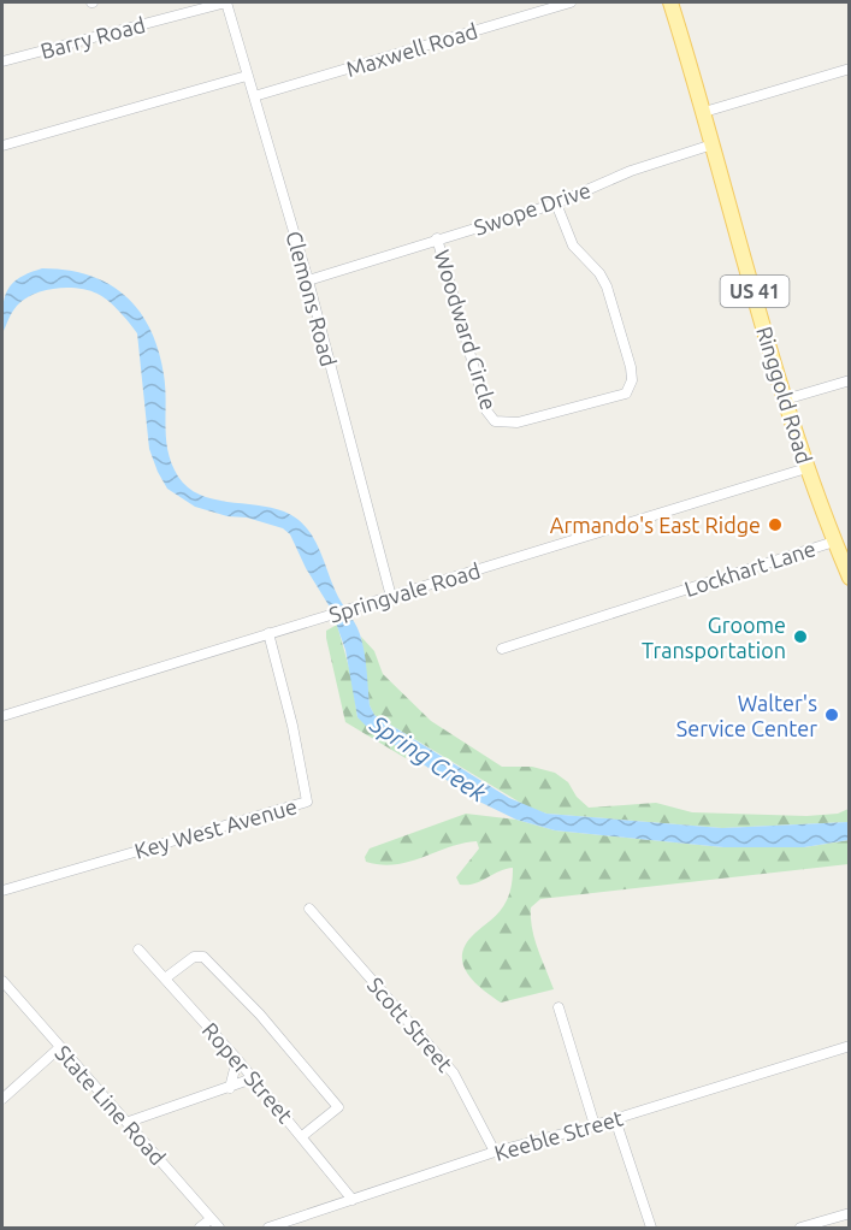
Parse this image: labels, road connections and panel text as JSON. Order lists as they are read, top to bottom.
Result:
{
  "streets": {
    "main road": ["US 41", "Ringgold Road"],
    "street": [
      "Barry Road",
      "Maxwell Road",
      "Swope Drive",
      "Clemons Road",
      "Woodward Circle",
      "Lockhart Lane",
      "Springvale Road",
      "Key West Avenue",
      "Scott Street",
      "Roper Street",
      "State Line Road",
      "Keeble Street"
    ]
  },
  "crossings": [
    ["Barry Road", "Clemons Road"],
    ["Maxwell Road", "Clemons Road"],
    ["Swope Drive", "Clemons Road"],
    ["Swope Drive", "Woodward Circle"],
    ["Swope Drive", "Ringgold Road"],
    ["Clemons Road", "Springvale Road"],
    ["Ringgold Road", "Lockhart Lane"],
    ["Ringgold Road", "Springvale Road"],
    ["Springvale Road", "Key West Avenue"],
    ["Scott Street", "Keeble Street"],
    ["Roper Street", "Keeble Street"]
  ],
  "water": ["Spring Creek"],
  "places": ["Armando's East Ridge", "Groome Transportation", "Walter's Service Center"]
}
